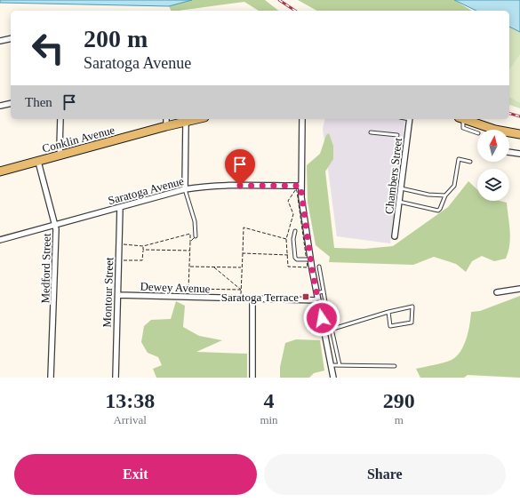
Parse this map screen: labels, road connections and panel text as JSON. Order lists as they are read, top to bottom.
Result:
{
  "streets": {
    "main road": ["Conklin Avenue"],
    "street": [
      "Chambers Street",
      "Saratoga Avenue",
      "Medford Street",
      "Dewey Avenue",
      "Montour Street"
    ]
  },
  "crossings": [
    ["Conklin Avenue", "Medford Street"],
    ["Saratoga Avenue", "Medford Street"],
    ["Saratoga Avenue", "Montour Street"],
    ["Dewey Avenue", "Montour Street"]
  ],
  "places": {
    "transit": ["Saratoga Terrace"]
  },
  "north": "top",
  "page": {
    "turn": ["200 m", "Saratoga Avenue"],
    "then": "Then",
    "eta": [
      "13:38",
      "Arrival",
      "4",
      "min",
      "290",
      "m"
    ],
    "buttons": ["Exit", "Share"]
  }
}
